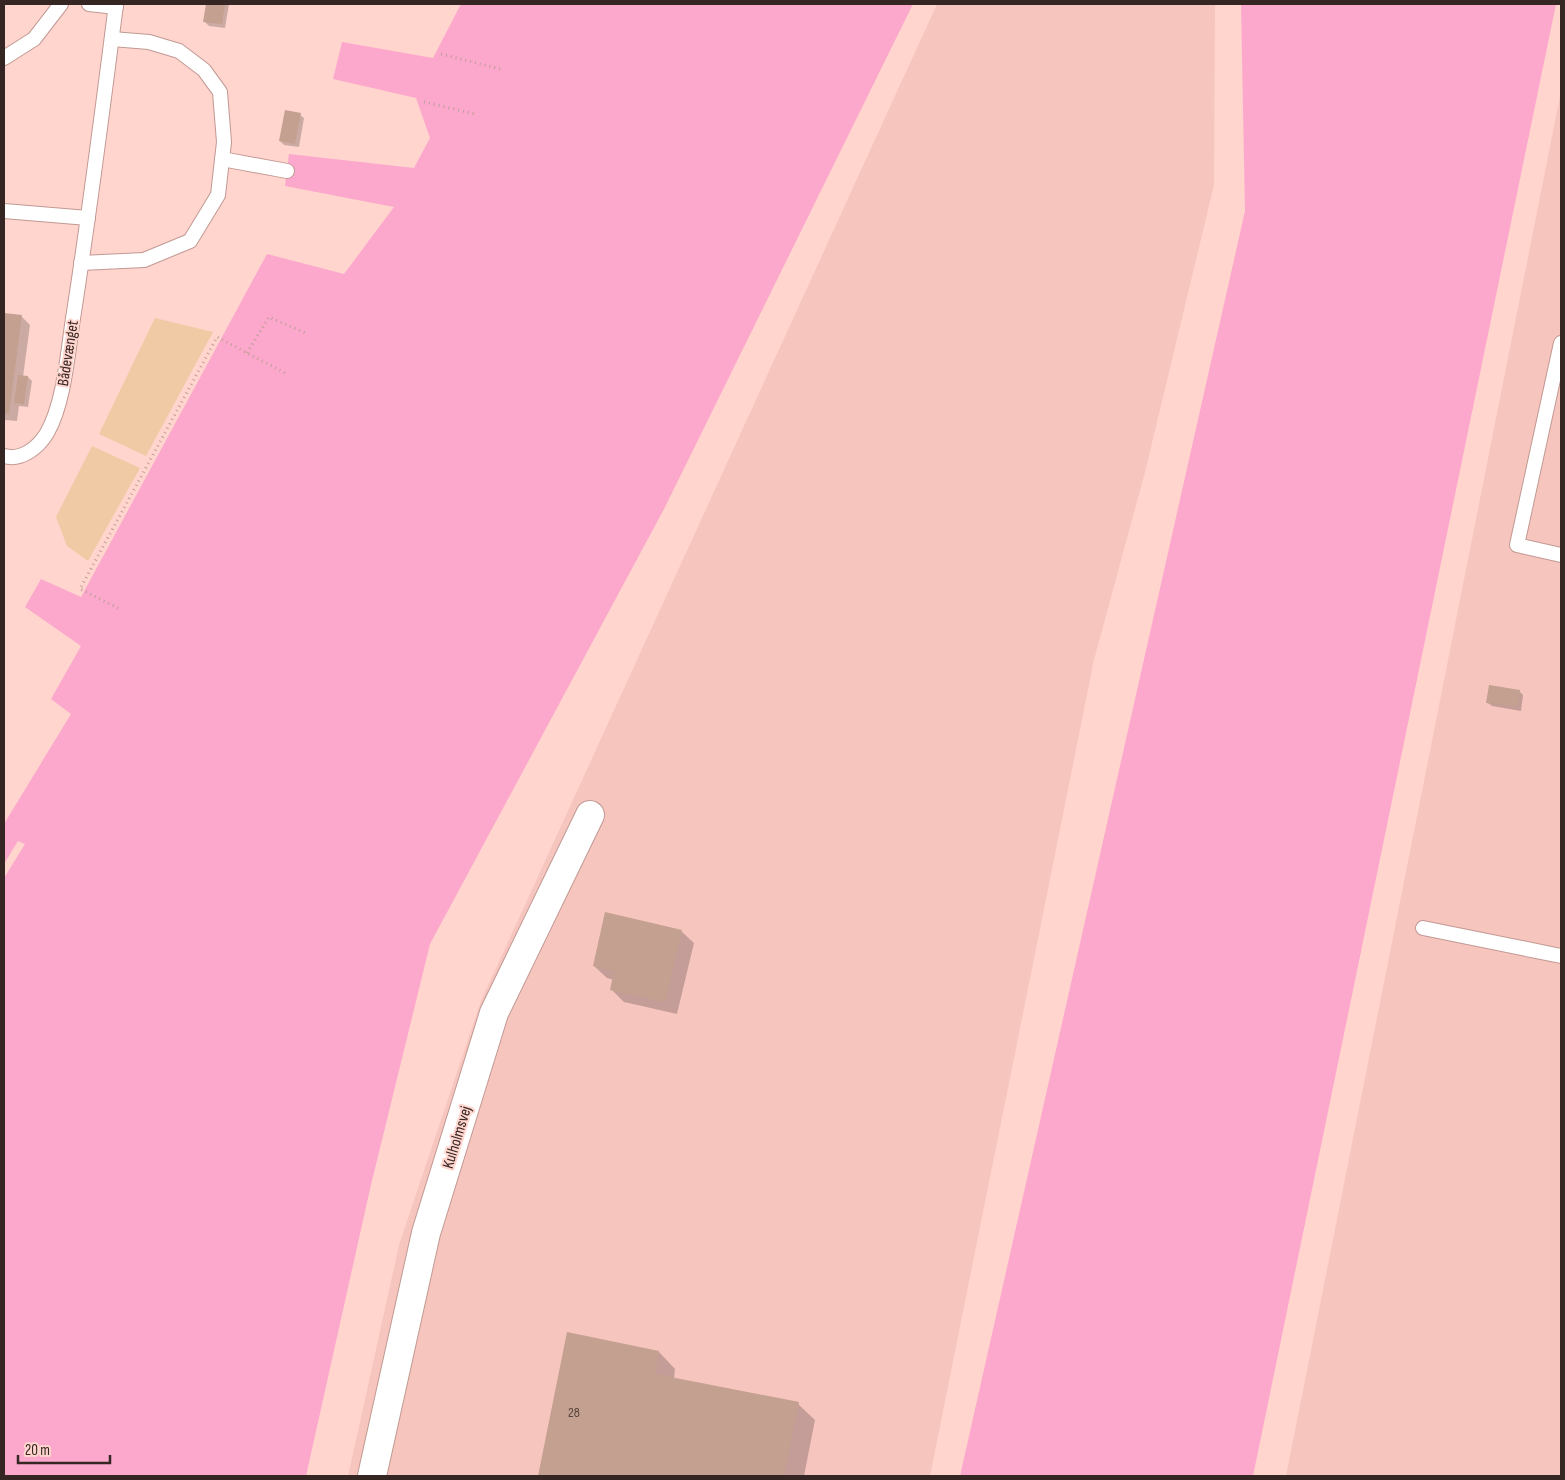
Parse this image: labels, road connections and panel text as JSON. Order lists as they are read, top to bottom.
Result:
{
  "streets": {
    "street": ["Kulholmsvej"],
    "lane": ["Bådevænget"]
  },
  "house_numbers": ["28"],
  "scale_bar": "20 m"
}
